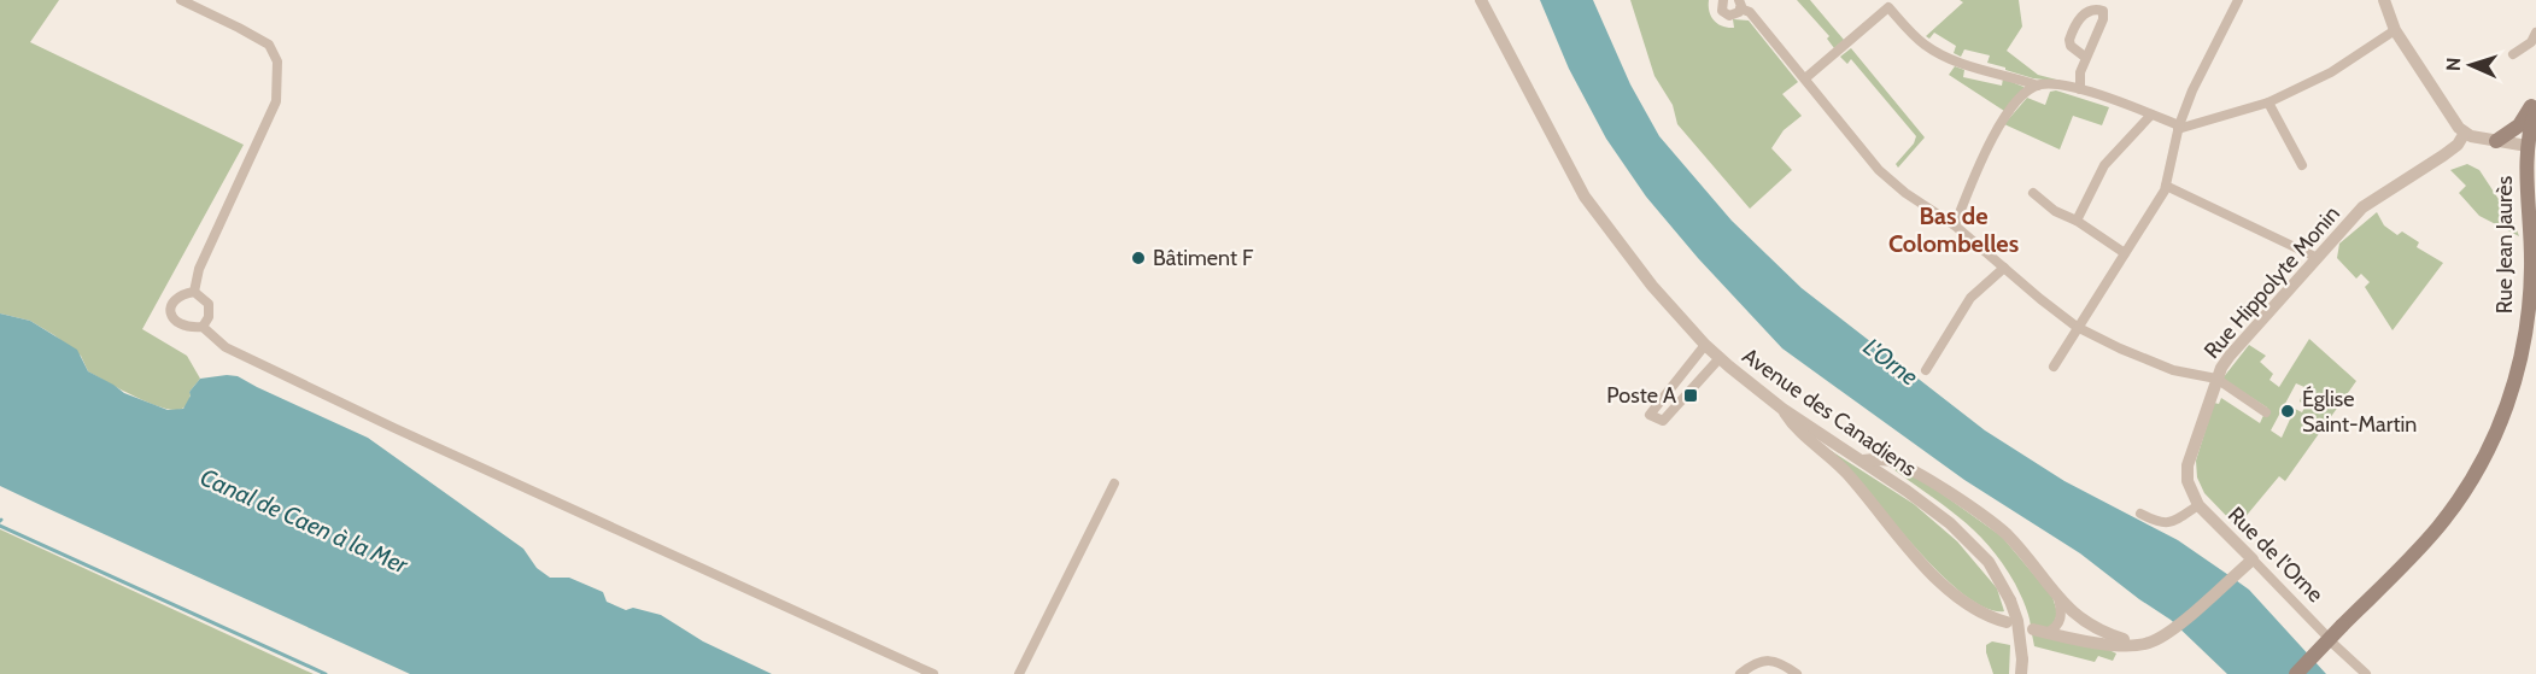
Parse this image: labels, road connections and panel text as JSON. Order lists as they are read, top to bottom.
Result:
{
  "streets": {
    "main road": ["Rue Jean Jaurès"],
    "street": ["Rue Hippolyte Monin", "Avenue des Canadiens", "Rue de l'Orne"]
  },
  "crossings": [
    ["Rue Hippolyte Monin", "Rue de l'Orne"]
  ],
  "districts": ["Bas de Colombelles"],
  "water": ["L'Orne", "Canal de Caen à la Mer"],
  "places": {
    "other": ["Bâtiment F", "Église Saint-Martin"],
    "transit": ["Poste A"]
  },
  "north": "left"
}
